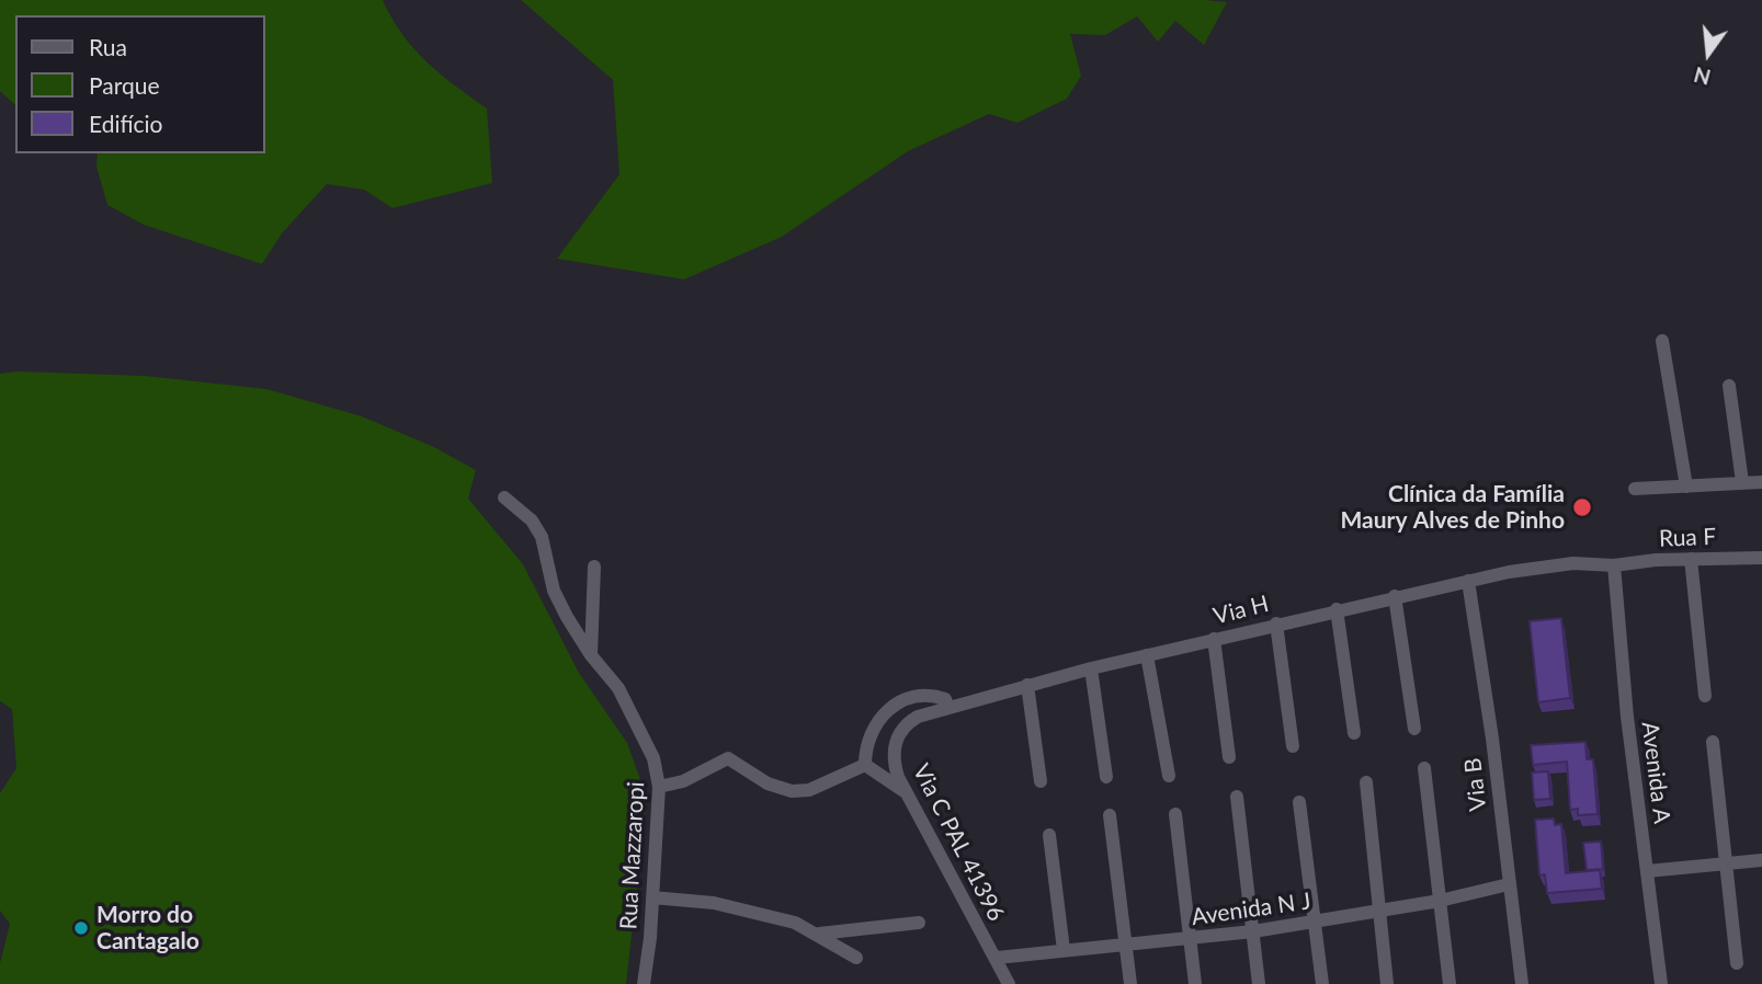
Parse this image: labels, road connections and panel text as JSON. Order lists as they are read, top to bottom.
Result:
{
  "streets": {
    "street": [
      "Rua F",
      "Via H",
      "Avenida A",
      "Via B",
      "Via C PAL 41396",
      "Rua Mazzaropi",
      "Avenida N J"
    ]
  },
  "crossings": [
    ["Rua F", "Via H"],
    ["Rua F", "Avenida A"],
    ["Via H", "Avenida A"],
    ["Via H", "Via B"],
    ["Via H", "Via C PAL 41396"],
    ["Via B", "Avenida N J"],
    ["Via C PAL 41396", "Avenida N J"]
  ],
  "places": ["Clínica da Família Maury Alves de Pinho", "Morro do Cantagalo"],
  "legend": ["Rua", "Parque", "Edifício"],
  "north": "bottom"
}
